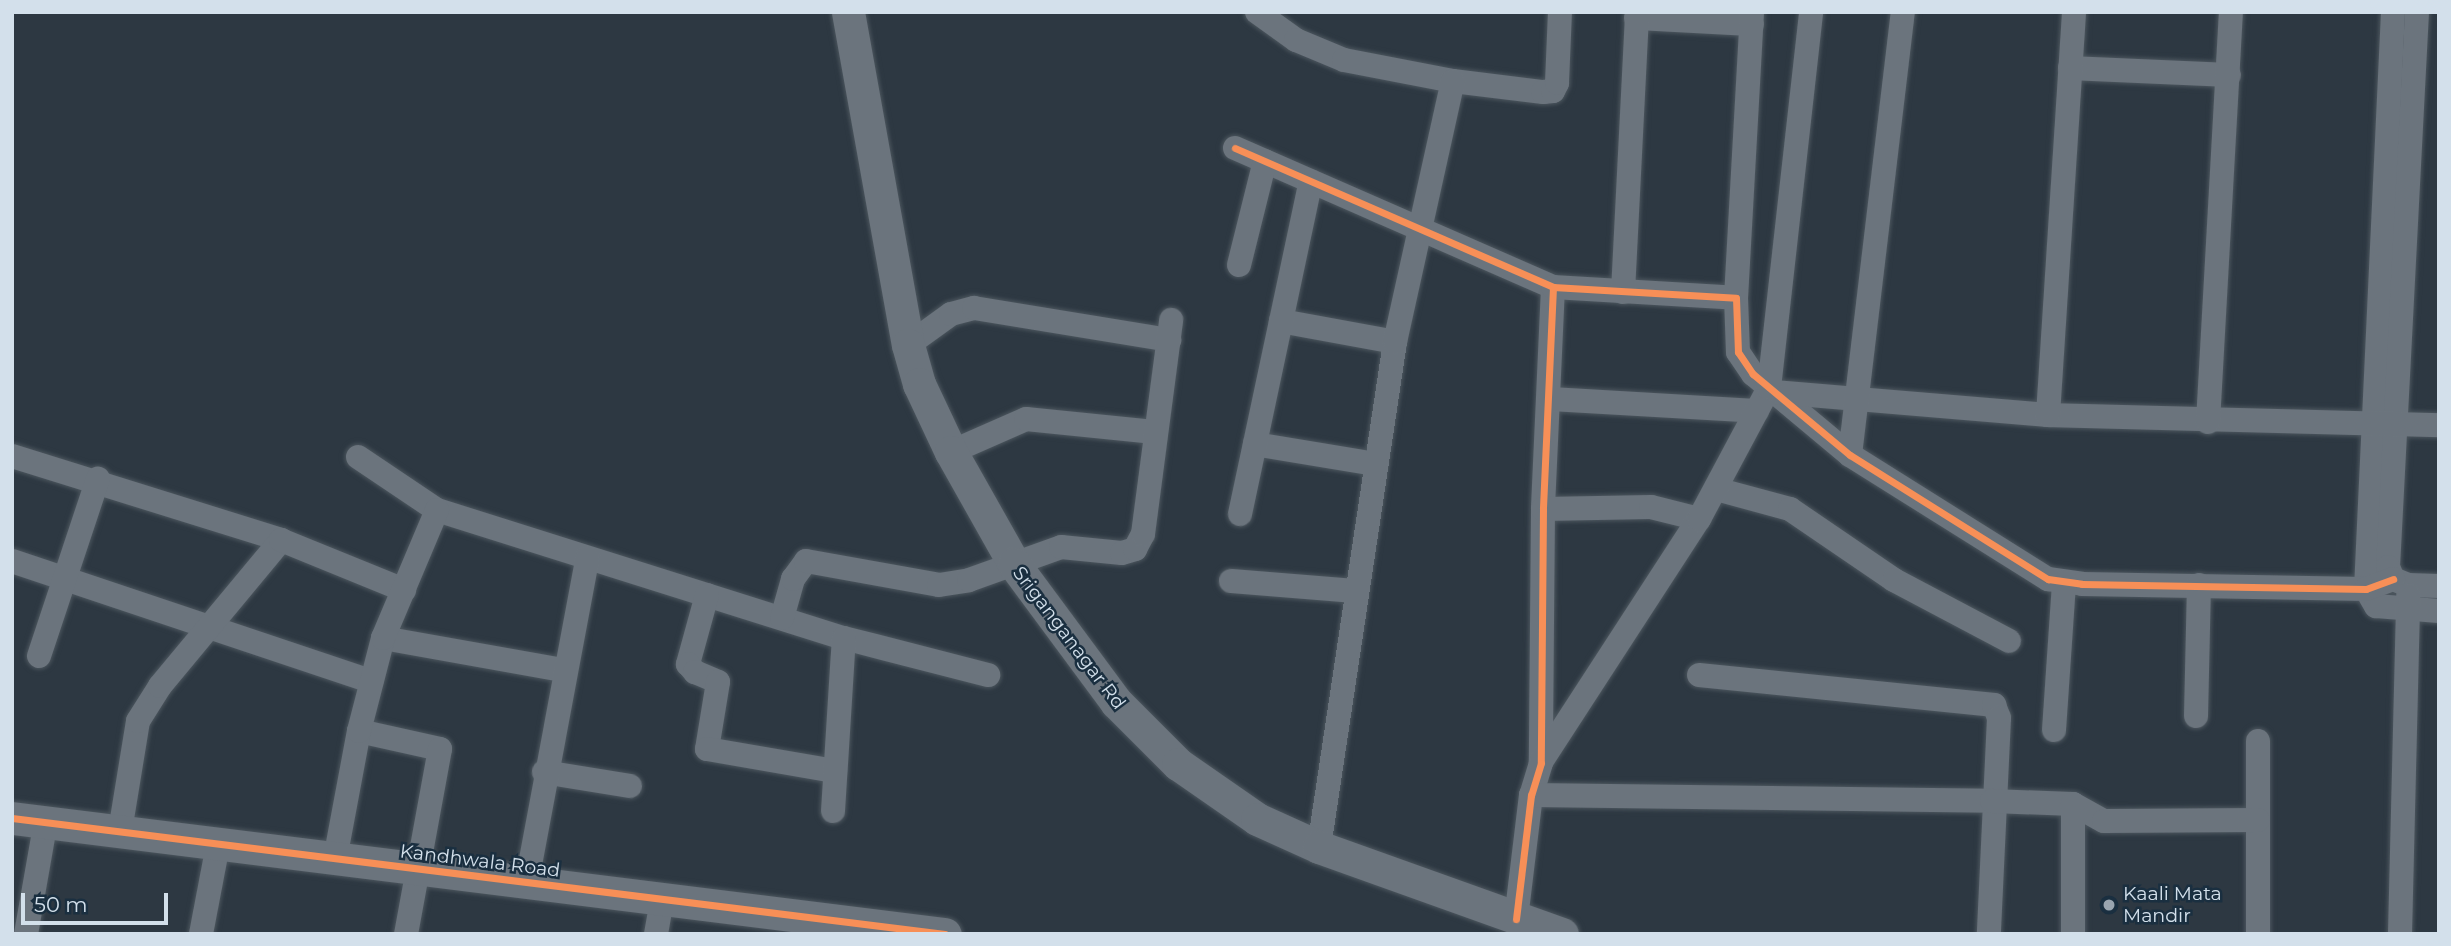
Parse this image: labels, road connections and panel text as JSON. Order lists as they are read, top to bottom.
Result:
{
  "streets": {
    "main road": ["Sriganganagar Rd", "Kandhwala Road"]
  },
  "places": ["Kaali Mata Mandir"],
  "scale_bar": "50 m"
}
